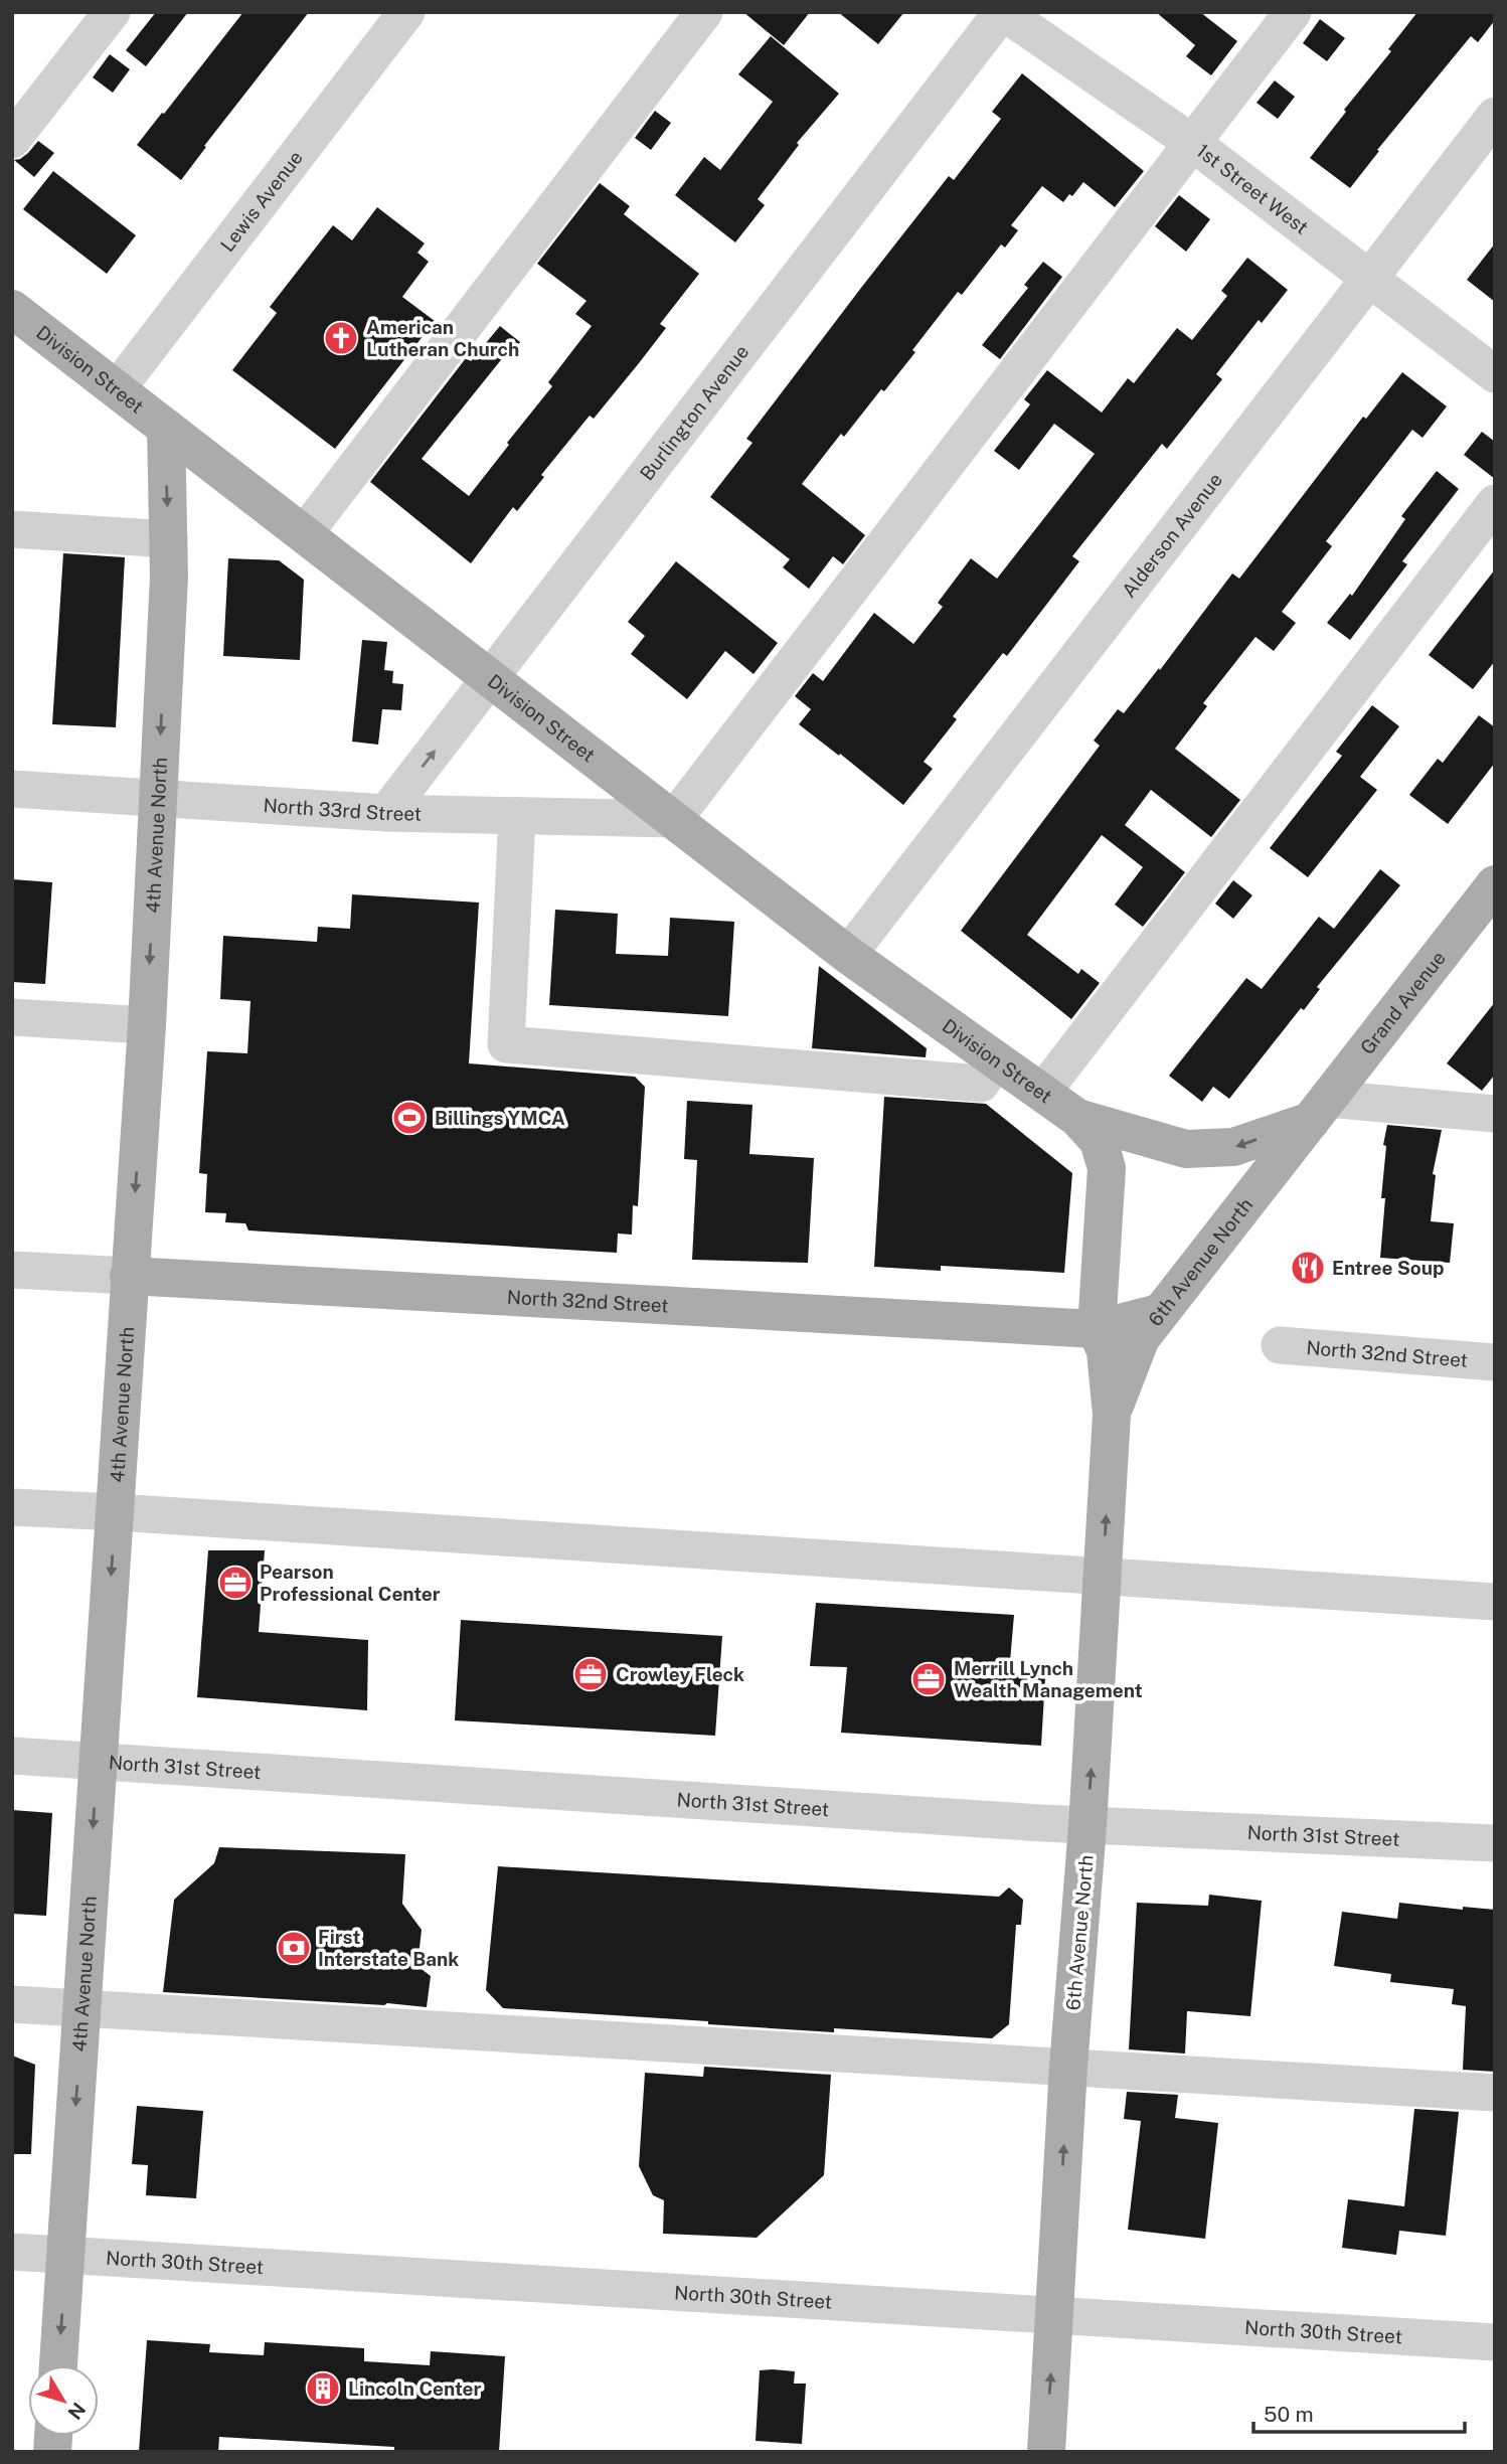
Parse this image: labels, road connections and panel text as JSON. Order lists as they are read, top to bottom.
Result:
{
  "streets": {
    "main road": [
      "Division Street",
      "4th Avenue North",
      "Grand Avenue",
      "6th Avenue North",
      "North 32nd Street"
    ],
    "street": [
      "1st Street West",
      "Lewis Avenue",
      "Burlington Avenue",
      "Alderson Avenue",
      "North 33rd Street",
      "North 31st Street",
      "North 30th Street"
    ]
  },
  "crossings": [
    ["1st Street West", "Burlington Avenue"],
    ["1st Street West", "Alderson Avenue"],
    ["Lewis Avenue", "Division Street"],
    ["Division Street", "Burlington Avenue"],
    ["Division Street", "Alderson Avenue"],
    ["Division Street", "North 33rd Street"],
    ["Division Street", "4th Avenue North"],
    ["Division Street", "6th Avenue North"],
    ["Burlington Avenue", "North 33rd Street"],
    ["North 33rd Street", "4th Avenue North"],
    ["4th Avenue North", "North 32nd Street"],
    ["4th Avenue North", "North 31st Street"],
    ["4th Avenue North", "North 30th Street"],
    ["Grand Avenue", "6th Avenue North"],
    ["6th Avenue North", "North 32nd Street"],
    ["6th Avenue North", "North 31st Street"],
    ["6th Avenue North", "North 30th Street"]
  ],
  "one_way": ["4th Avenue North", "6th Avenue North"],
  "places": {
    "church": ["American Lutheran Church"],
    "sports": ["Billings YMCA"],
    "restaurant": ["Entree Soup"],
    "office": ["Pearson Professional Center", "Crowley Fleck", "Merrill Lynch Wealth Management"],
    "bank": ["First Interstate Bank"],
    "building": ["Lincoln Center"]
  },
  "scale_bar": "50 m",
  "north": "bottom right"
}
